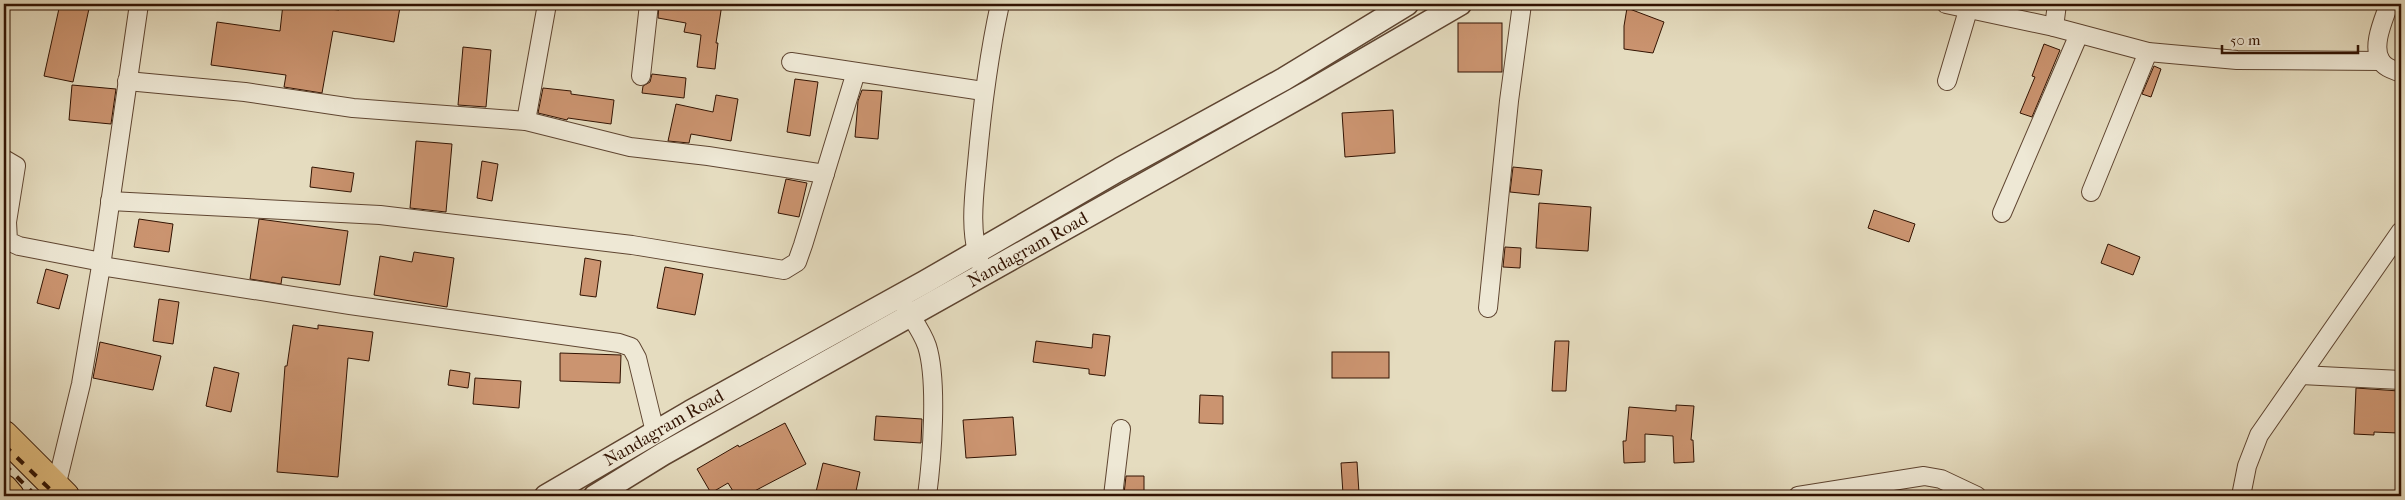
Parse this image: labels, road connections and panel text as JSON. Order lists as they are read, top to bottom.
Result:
{
  "streets": {
    "street": ["Nandagram Road"]
  },
  "scale_bar": "50 m"
}
